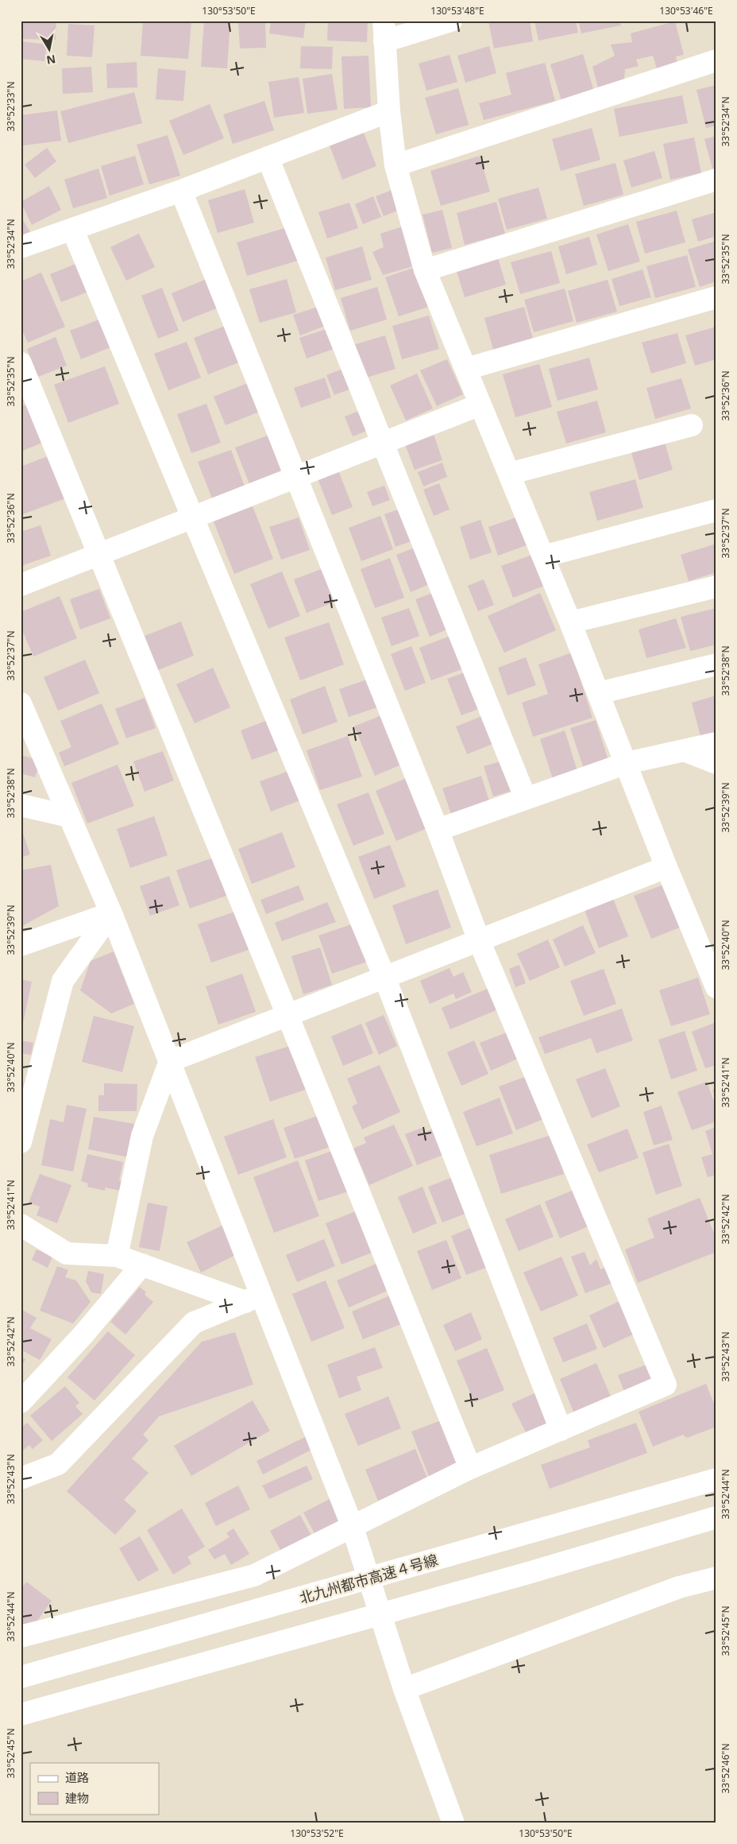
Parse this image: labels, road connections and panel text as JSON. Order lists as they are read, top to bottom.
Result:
{
  "streets": {
    "main road": ["北九州都市高速４号線"]
  },
  "legend": ["道路", "建物"],
  "north": "bottom",
  "coordinates": [
    "130°53'50\"E",
    "130°53'48\"E",
    "130°53'46\"E",
    "33°52'33\"N",
    "33°52'34\"N",
    "33°52'35\"N",
    "33°52'36\"N",
    "33°52'37\"N",
    "33°52'38\"N",
    "33°52'39\"N",
    "33°52'40\"N",
    "33°52'41\"N",
    "33°52'42\"N",
    "33°52'43\"N",
    "33°52'44\"N",
    "33°52'45\"N",
    "33°52'46\"N",
    "130°53'52\"E"
  ]
}
